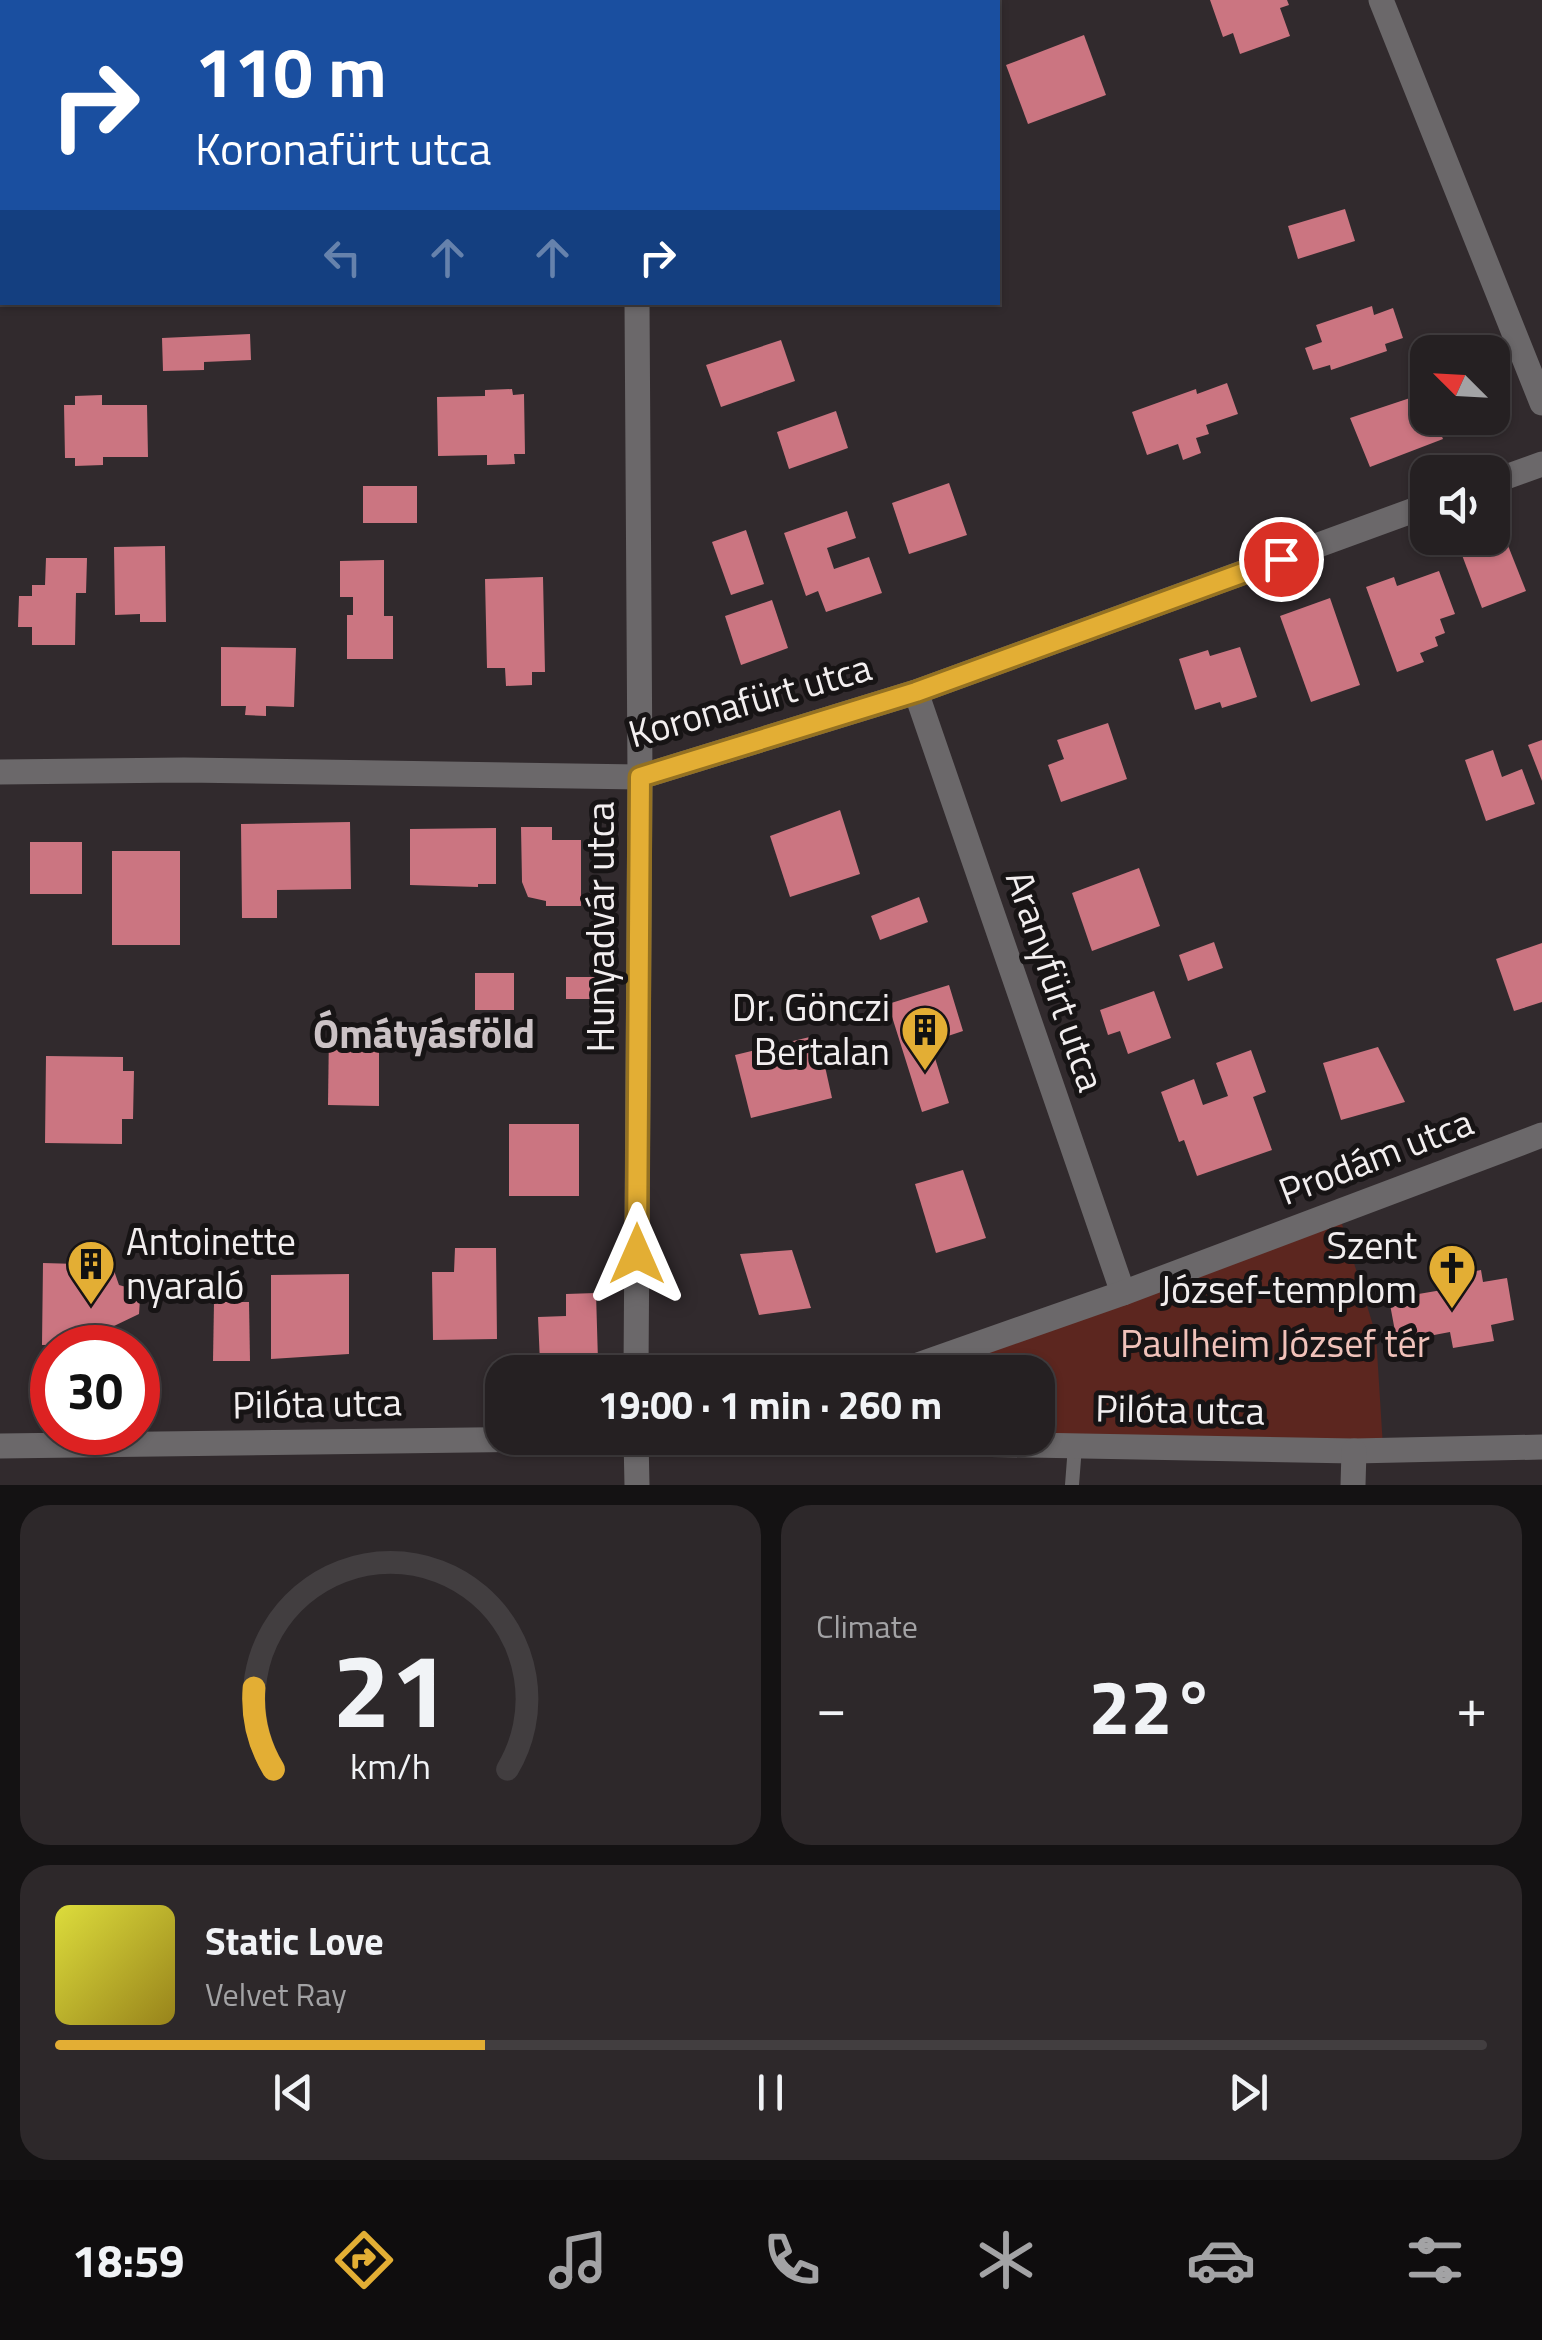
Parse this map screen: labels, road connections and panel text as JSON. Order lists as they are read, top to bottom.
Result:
{
  "streets": {
    "street": [
      "Koronafürt utca",
      "Hunyadvár utca",
      "Aranyfürt utca",
      "Prodám utca",
      "Pilóta utca"
    ]
  },
  "crossings": [
    ["Koronafürt utca", "Hunyadvár utca"],
    ["Koronafürt utca", "Aranyfürt utca"],
    ["Aranyfürt utca", "Prodám utca"]
  ],
  "districts": ["Ómátyásföld"],
  "parks": ["Paulheim József tér"],
  "places": {
    "building": ["Dr. Gönczi Bertalan", "Antoinette nyaraló"],
    "church": ["Szent József-templom"]
  },
  "north": "top left",
  "page": {
    "turn": ["110 m", "Koronafürt utca"],
    "limit": "30",
    "trip": "19:00 · 1 min · 260 m",
    "tile": "Climate",
    "heat": ["−", "22°", "+"],
    "song": ["Static Love", "Velvet Ray"],
    "tabs": "18:59",
    "gauge": ["21", "km/h"]
  }
}
